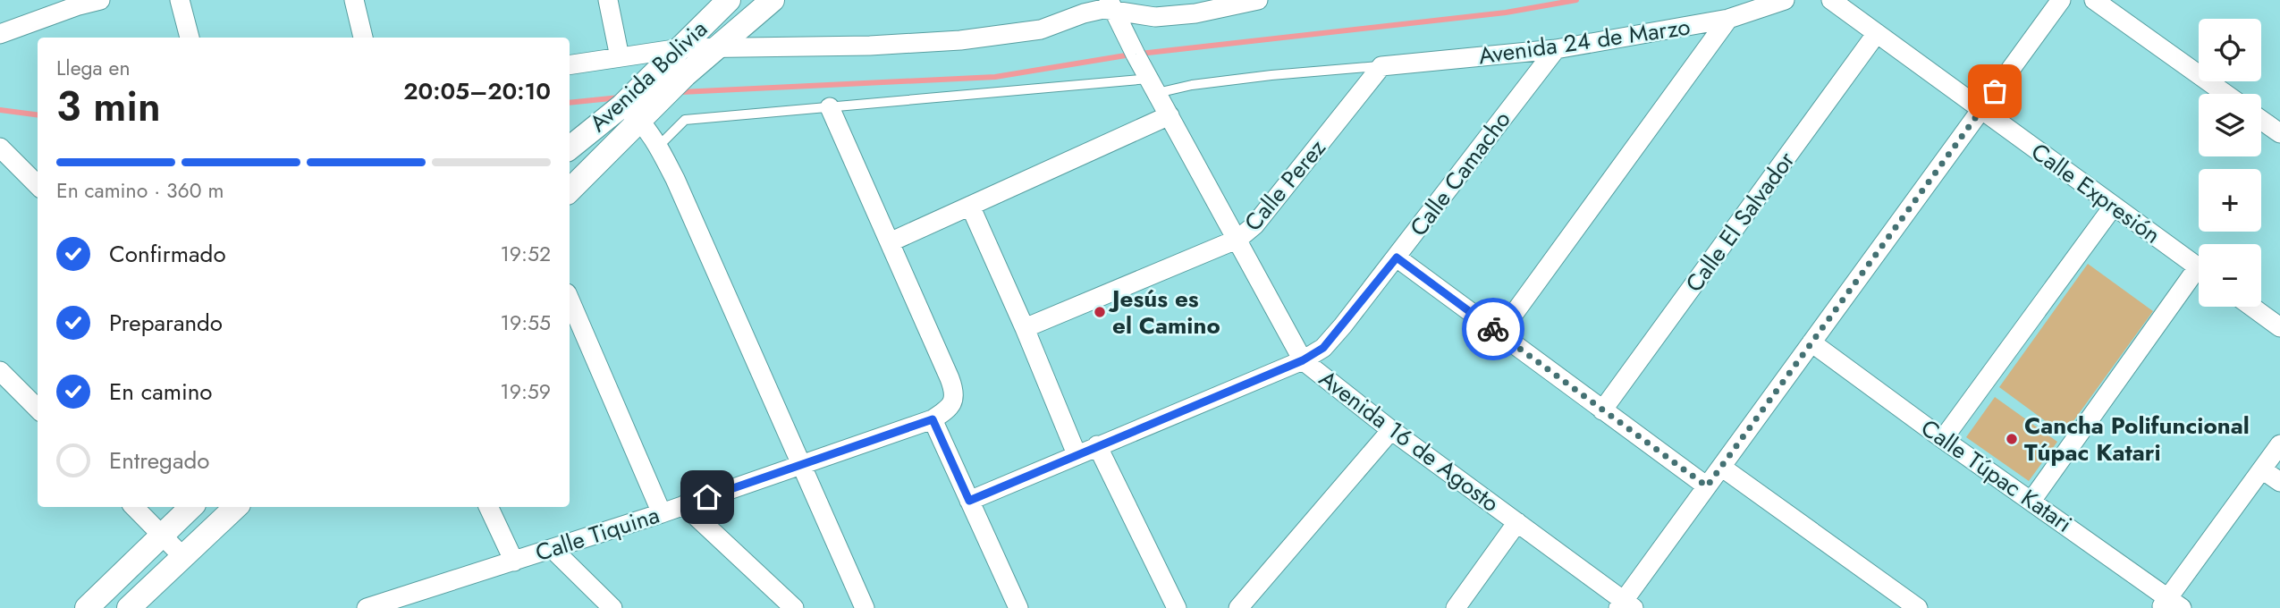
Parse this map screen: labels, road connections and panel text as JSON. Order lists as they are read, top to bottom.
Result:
{
  "streets": {
    "street": [
      "Avenida 24 de Marzo",
      "Avenida Bolivia",
      "Calle Camacho",
      "Calle Perez",
      "Calle Expresión",
      "Calle El Salvador",
      "Avenida 16 de Agosto",
      "Calle Túpac Katari",
      "Calle Tiquina"
    ]
  },
  "crossings": [
    ["Avenida 24 de Marzo", "Calle Camacho"],
    ["Avenida 24 de Marzo", "Calle Perez"],
    ["Calle Camacho", "Avenida 16 de Agosto"],
    ["Calle Perez", "Avenida 16 de Agosto"],
    ["Calle Expresión", "Calle El Salvador"]
  ],
  "places": ["Jesús es el Camino", "Cancha Polifuncional Túpac Katari"],
  "page": {
    "map_buttons": ["+", "−"],
    "heading": ["3 min", "Llega en", "20:05–20:10"],
    "bar": "En camino · 360 m",
    "list": [
      ["Confirmado", "19:52"],
      ["Preparando", "19:55"],
      ["En camino", "19:59"],
      "Entregado"
    ]
  }
}
